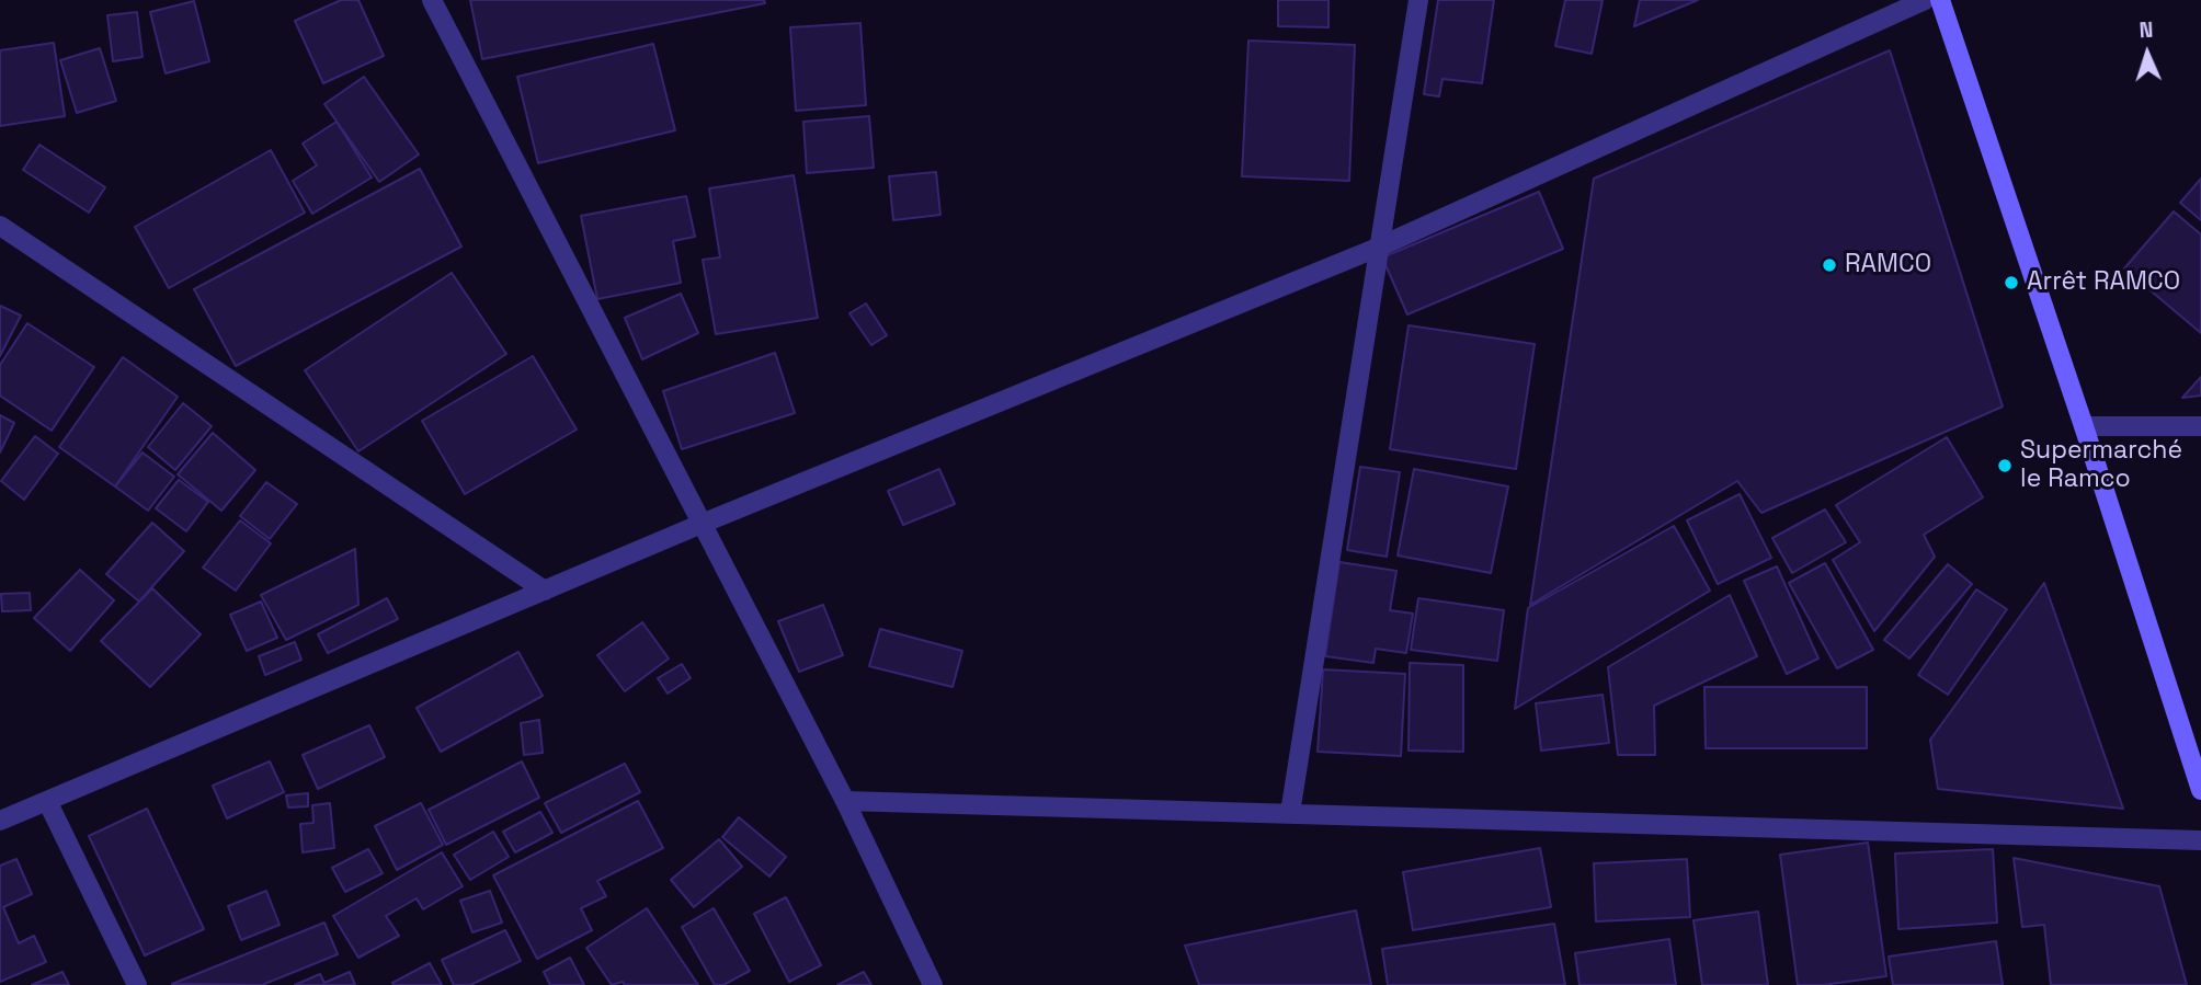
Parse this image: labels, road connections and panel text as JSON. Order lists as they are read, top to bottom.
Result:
{
  "places": ["RAMCO", "Arrêt RAMCO", "Supermarché le Ramco"],
  "north": "top"
}
